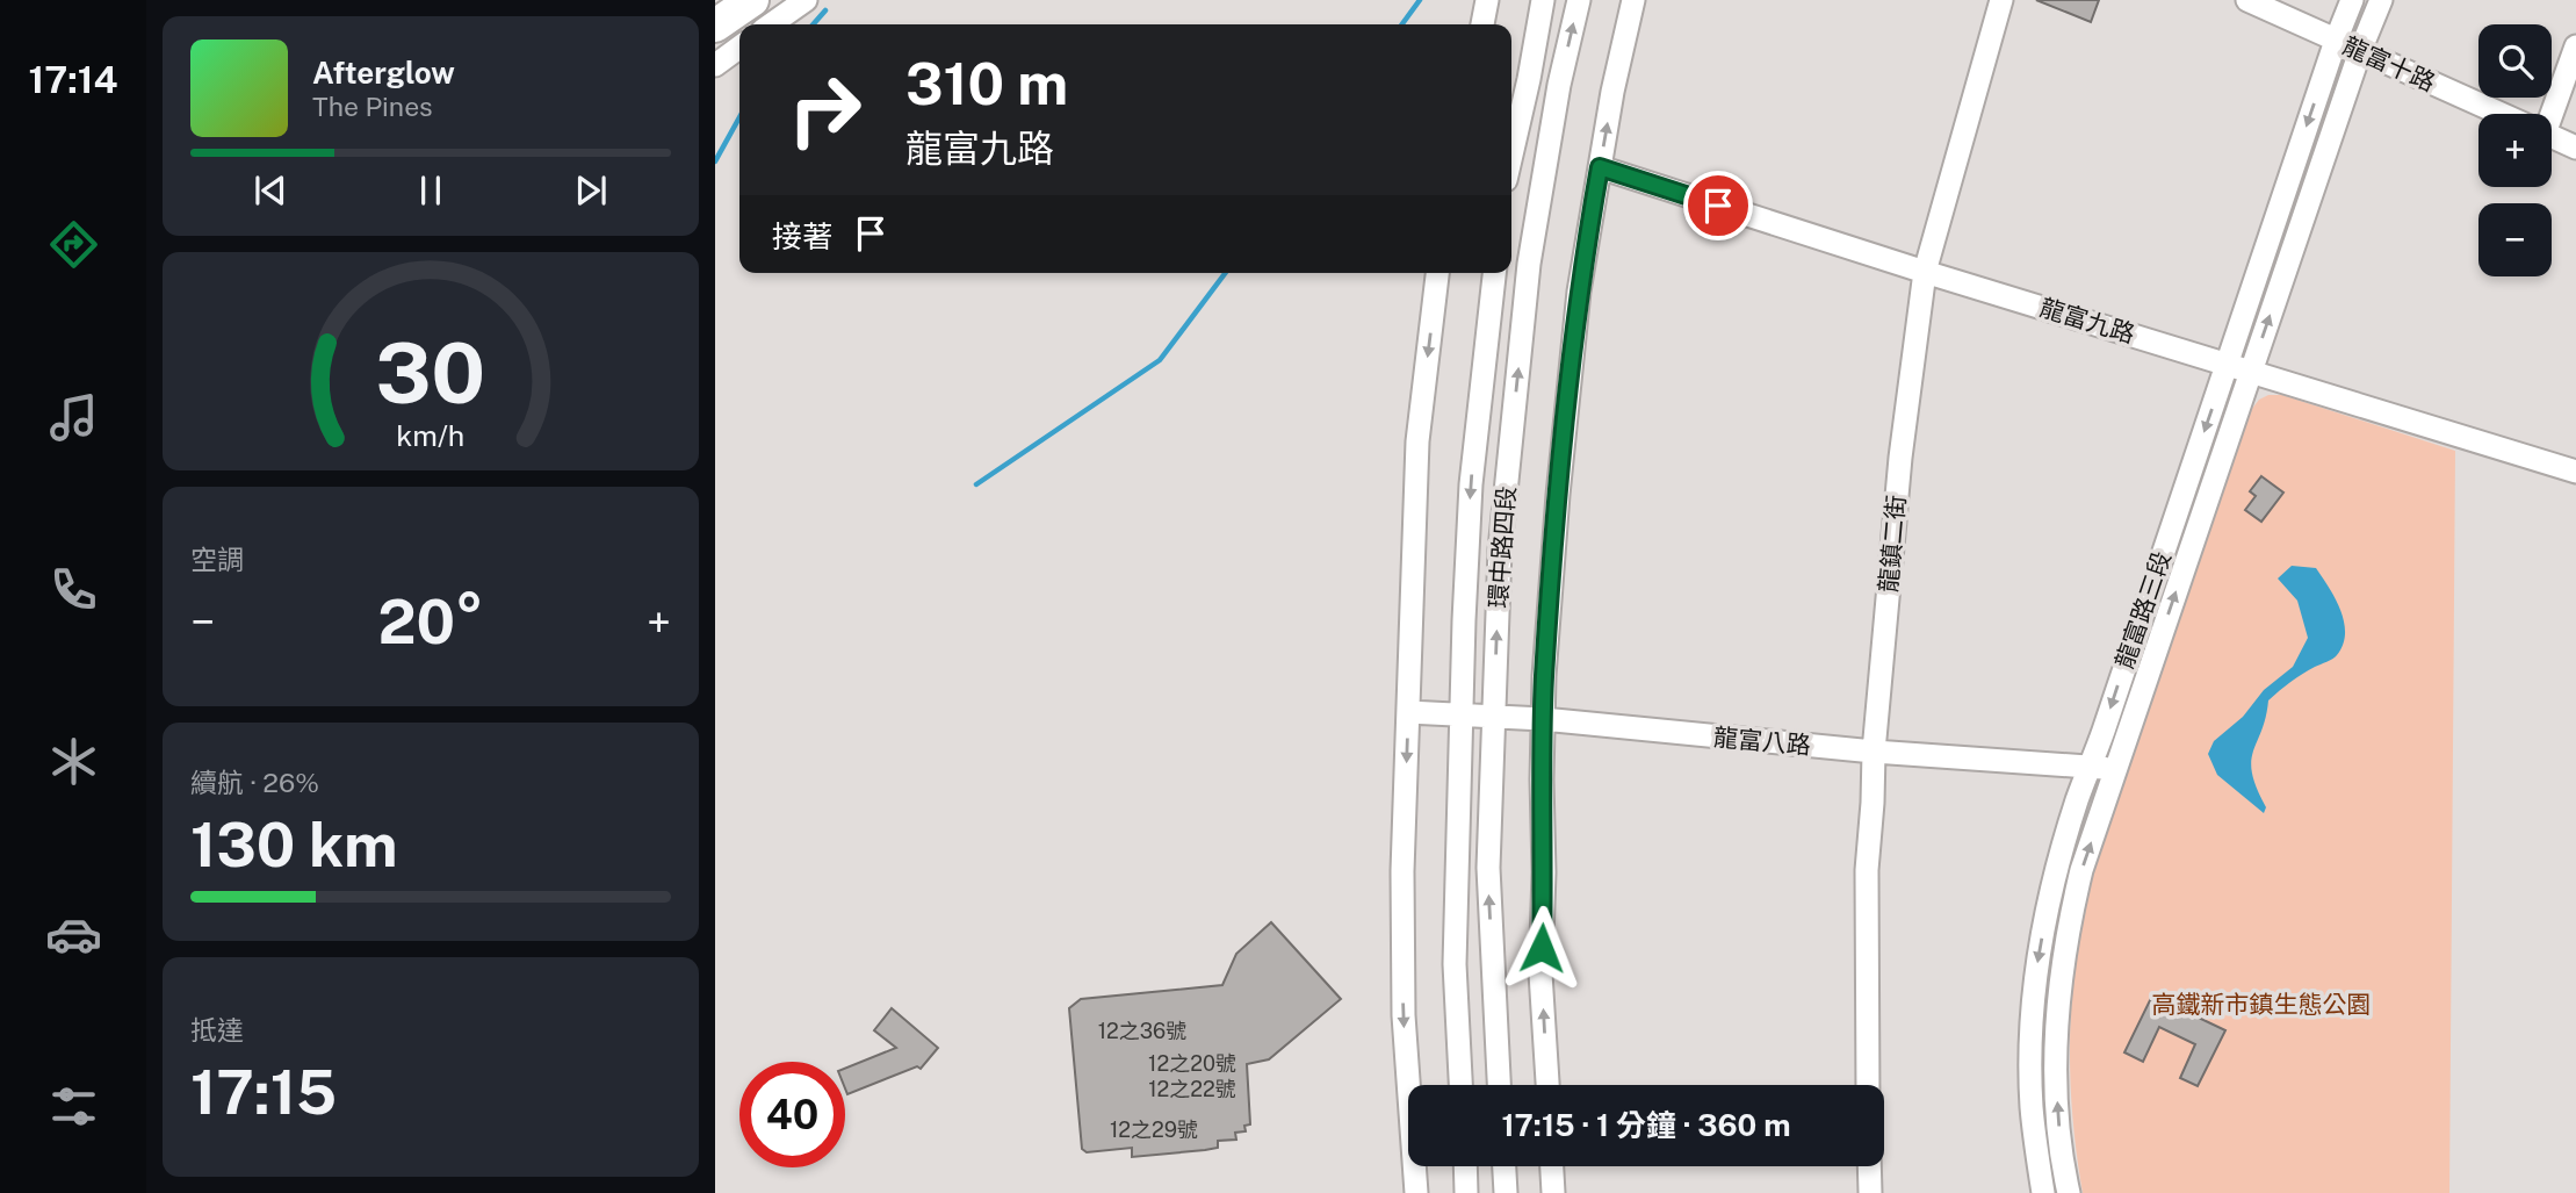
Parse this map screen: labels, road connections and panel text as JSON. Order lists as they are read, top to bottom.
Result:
{
  "streets": {
    "street": [
      "龍富十路",
      "龍富九路",
      "龍鎮二街",
      "環中路四段",
      "龍富路三段",
      "龍富八路"
    ]
  },
  "crossings": [
    ["龍富十路", "龍富路三段"],
    ["龍富九路", "龍鎮二街"],
    ["龍富九路", "龍富路三段"],
    ["龍鎮二街", "龍富八路"],
    ["環中路四段", "龍富八路"],
    ["龍富路三段", "龍富八路"]
  ],
  "parks": ["高鐵新市鎮生態公園"],
  "house_numbers": [
    "12之36號",
    "12之20號",
    "12之22號",
    "12之29號"
  ],
  "page": {
    "tabs": "17:14",
    "map_buttons": ["+", "−"],
    "turn": ["310 m", "龍富九路"],
    "song": ["Afterglow", "The Pines"],
    "then": "接著",
    "tile": [
      "空調",
      ["續航 · 26%", "130 km"],
      ["抵達", "17:15"]
    ],
    "heat": ["−", "20°", "+"],
    "limit": "40",
    "trip": "17:15 · 1 分鐘 · 360 m",
    "gauge": ["30", "km/h"]
  }
}
